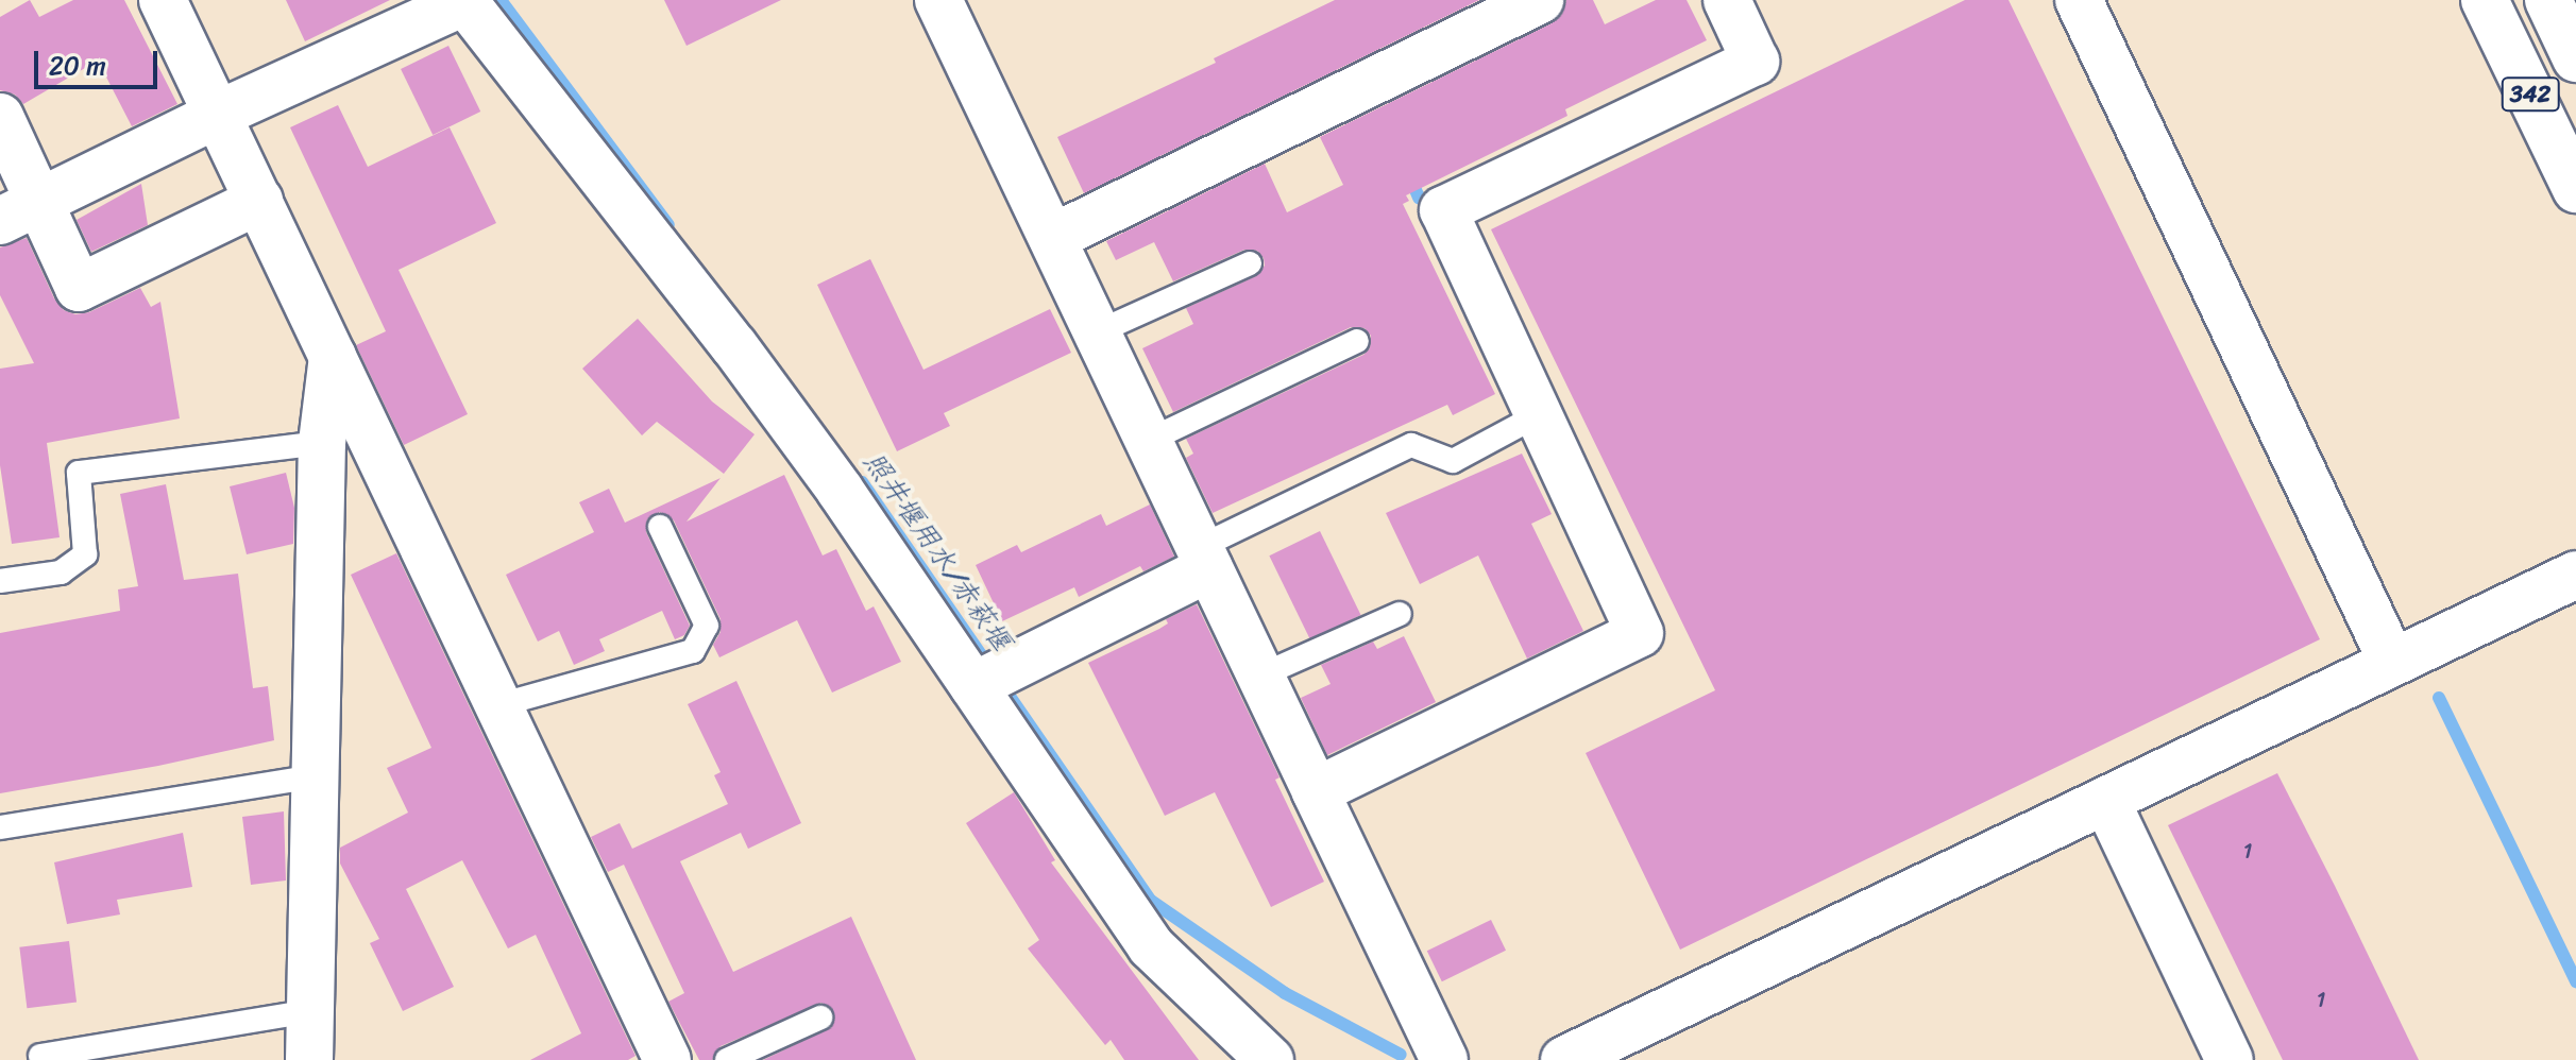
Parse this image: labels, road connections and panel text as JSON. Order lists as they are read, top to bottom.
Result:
{
  "streets": {
    "main road": ["342"]
  },
  "water": ["照井堰用水/赤萩堰"],
  "house_numbers": ["1", "1"],
  "scale_bar": "20 m"
}
